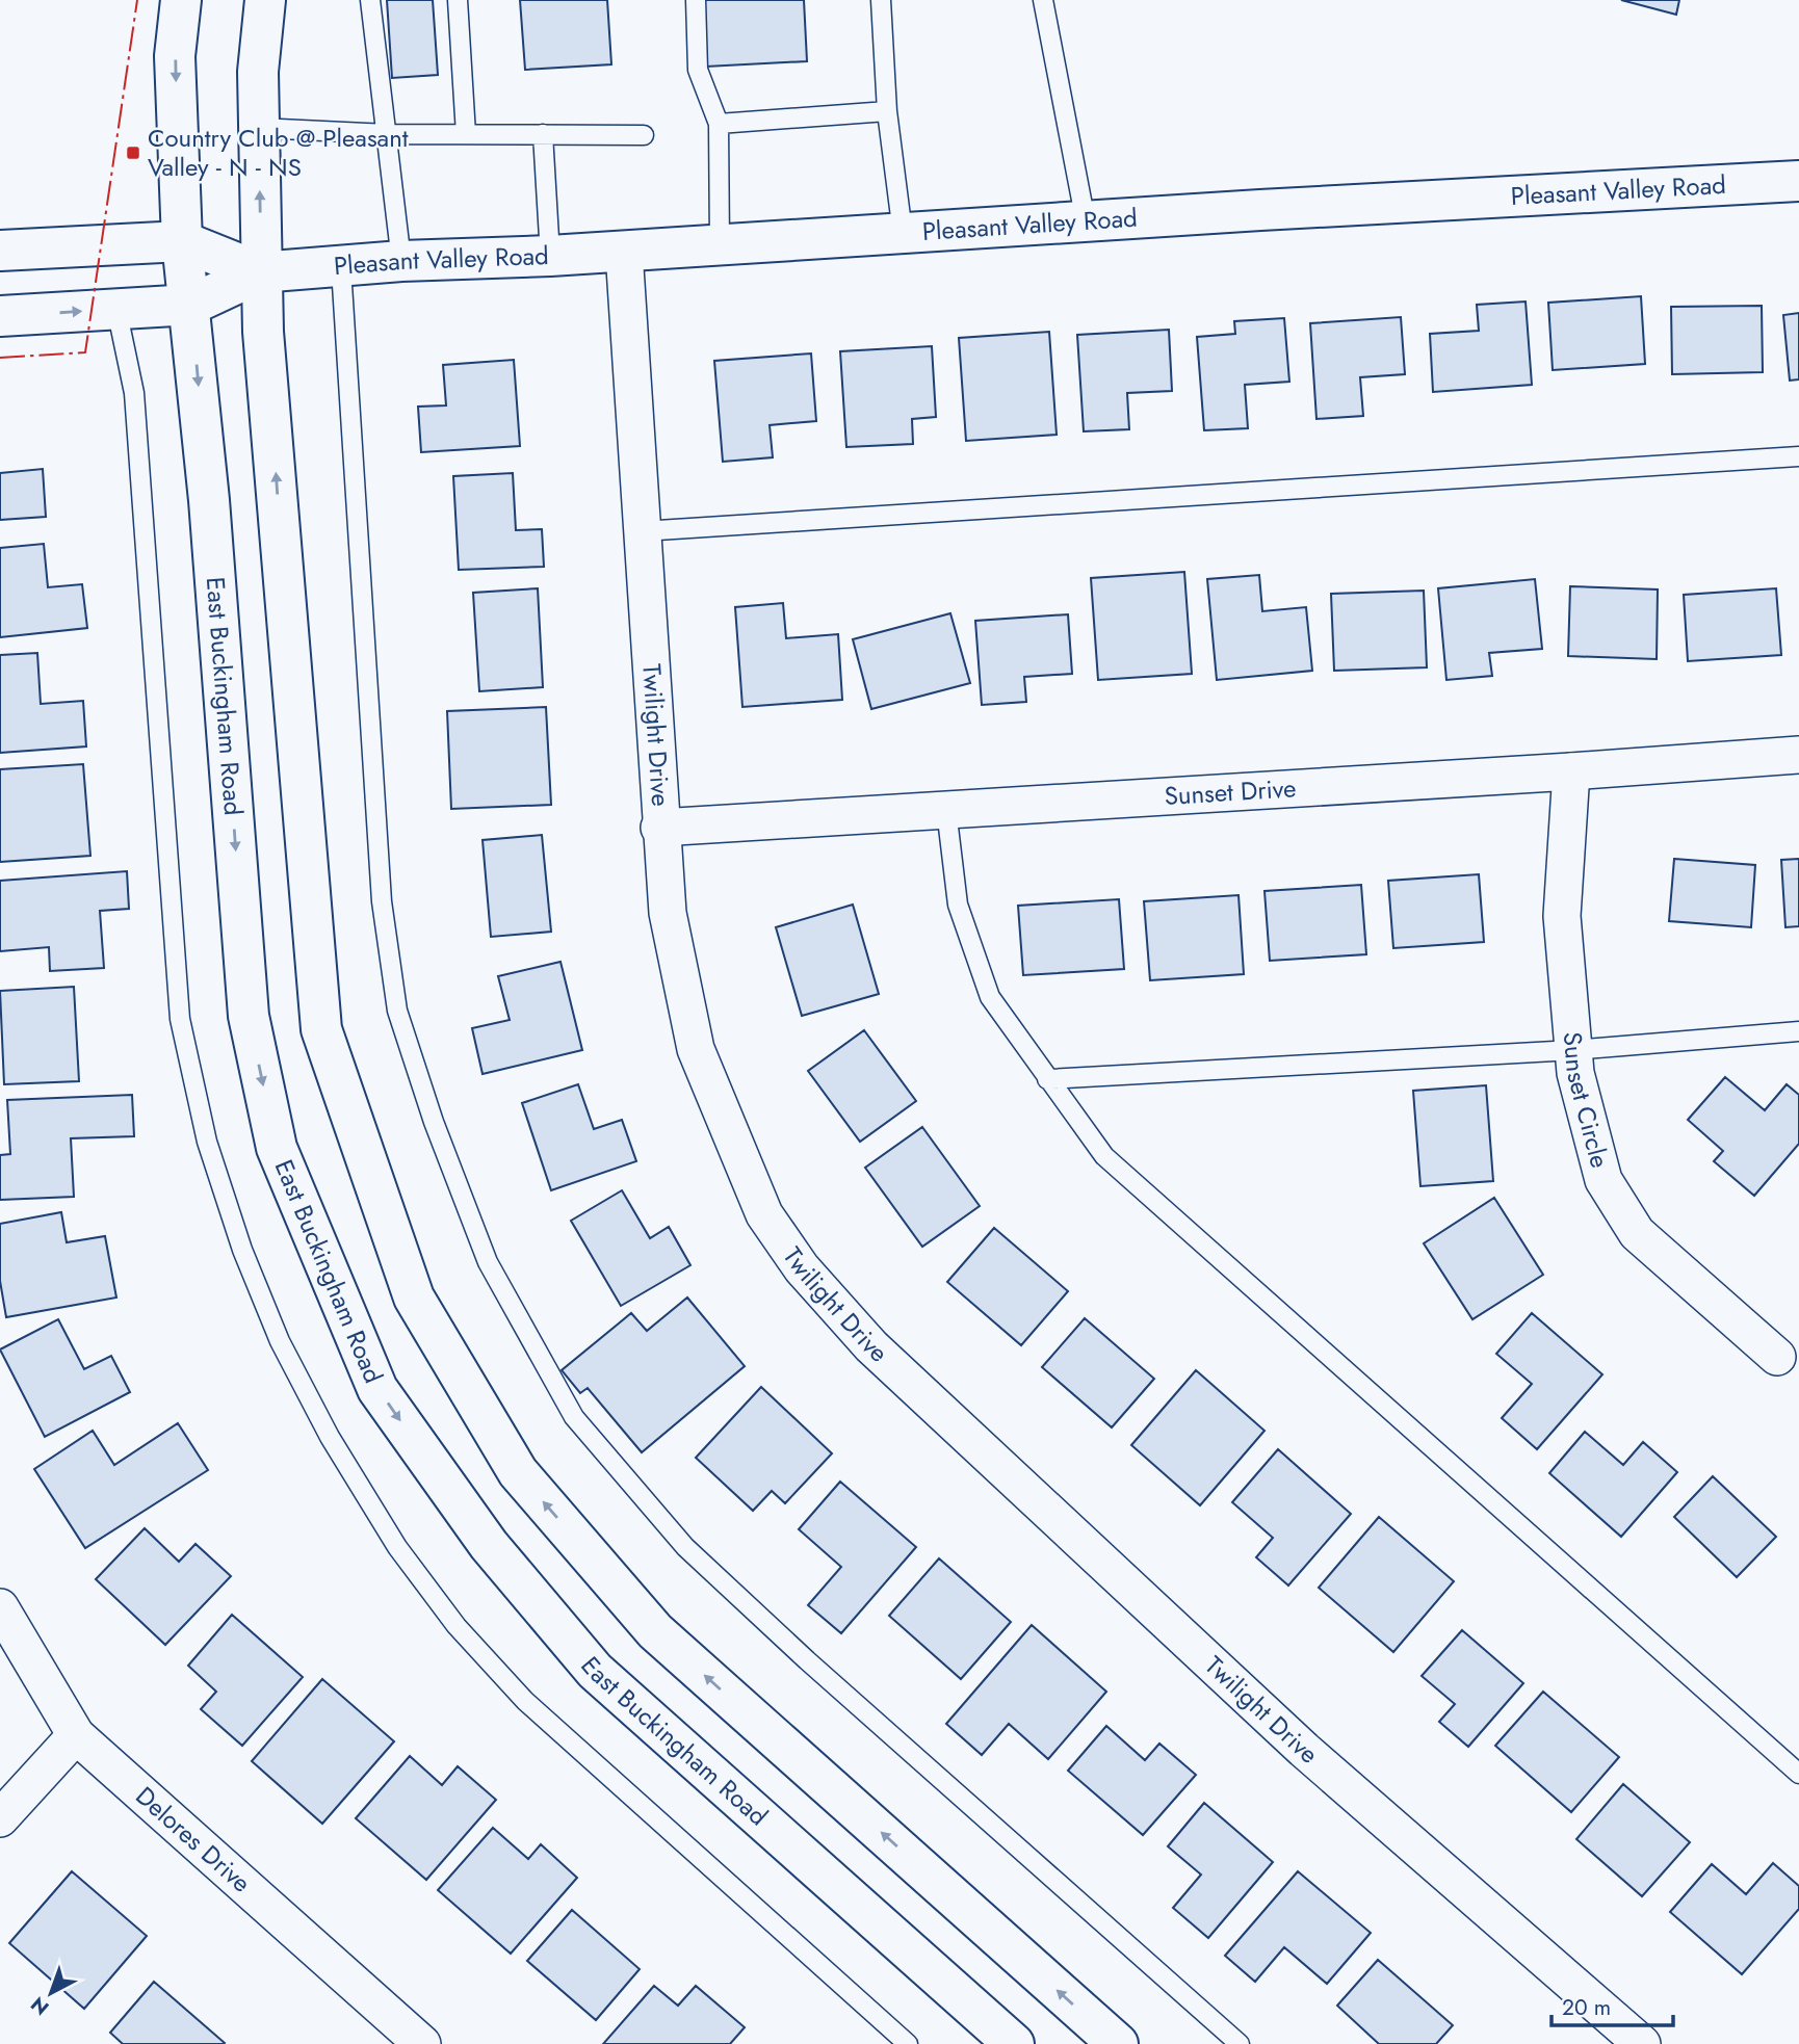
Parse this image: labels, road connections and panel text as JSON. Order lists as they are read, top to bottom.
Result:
{
  "streets": {
    "main road": ["Pleasant Valley Road", "East Buckingham Road"],
    "street": [
      "Twilight Drive",
      "Sunset Drive",
      "Sunset Circle",
      "Delores Drive"
    ]
  },
  "crossings": [
    ["Pleasant Valley Road", "East Buckingham Road"],
    ["Pleasant Valley Road", "Twilight Drive"],
    ["Twilight Drive", "Sunset Drive"],
    ["Sunset Drive", "Sunset Circle"]
  ],
  "places": {
    "transit": ["Country Club @ Pleasant Valley - N - NS"]
  },
  "scale_bar": "20 m",
  "north": "bottom left"
}
